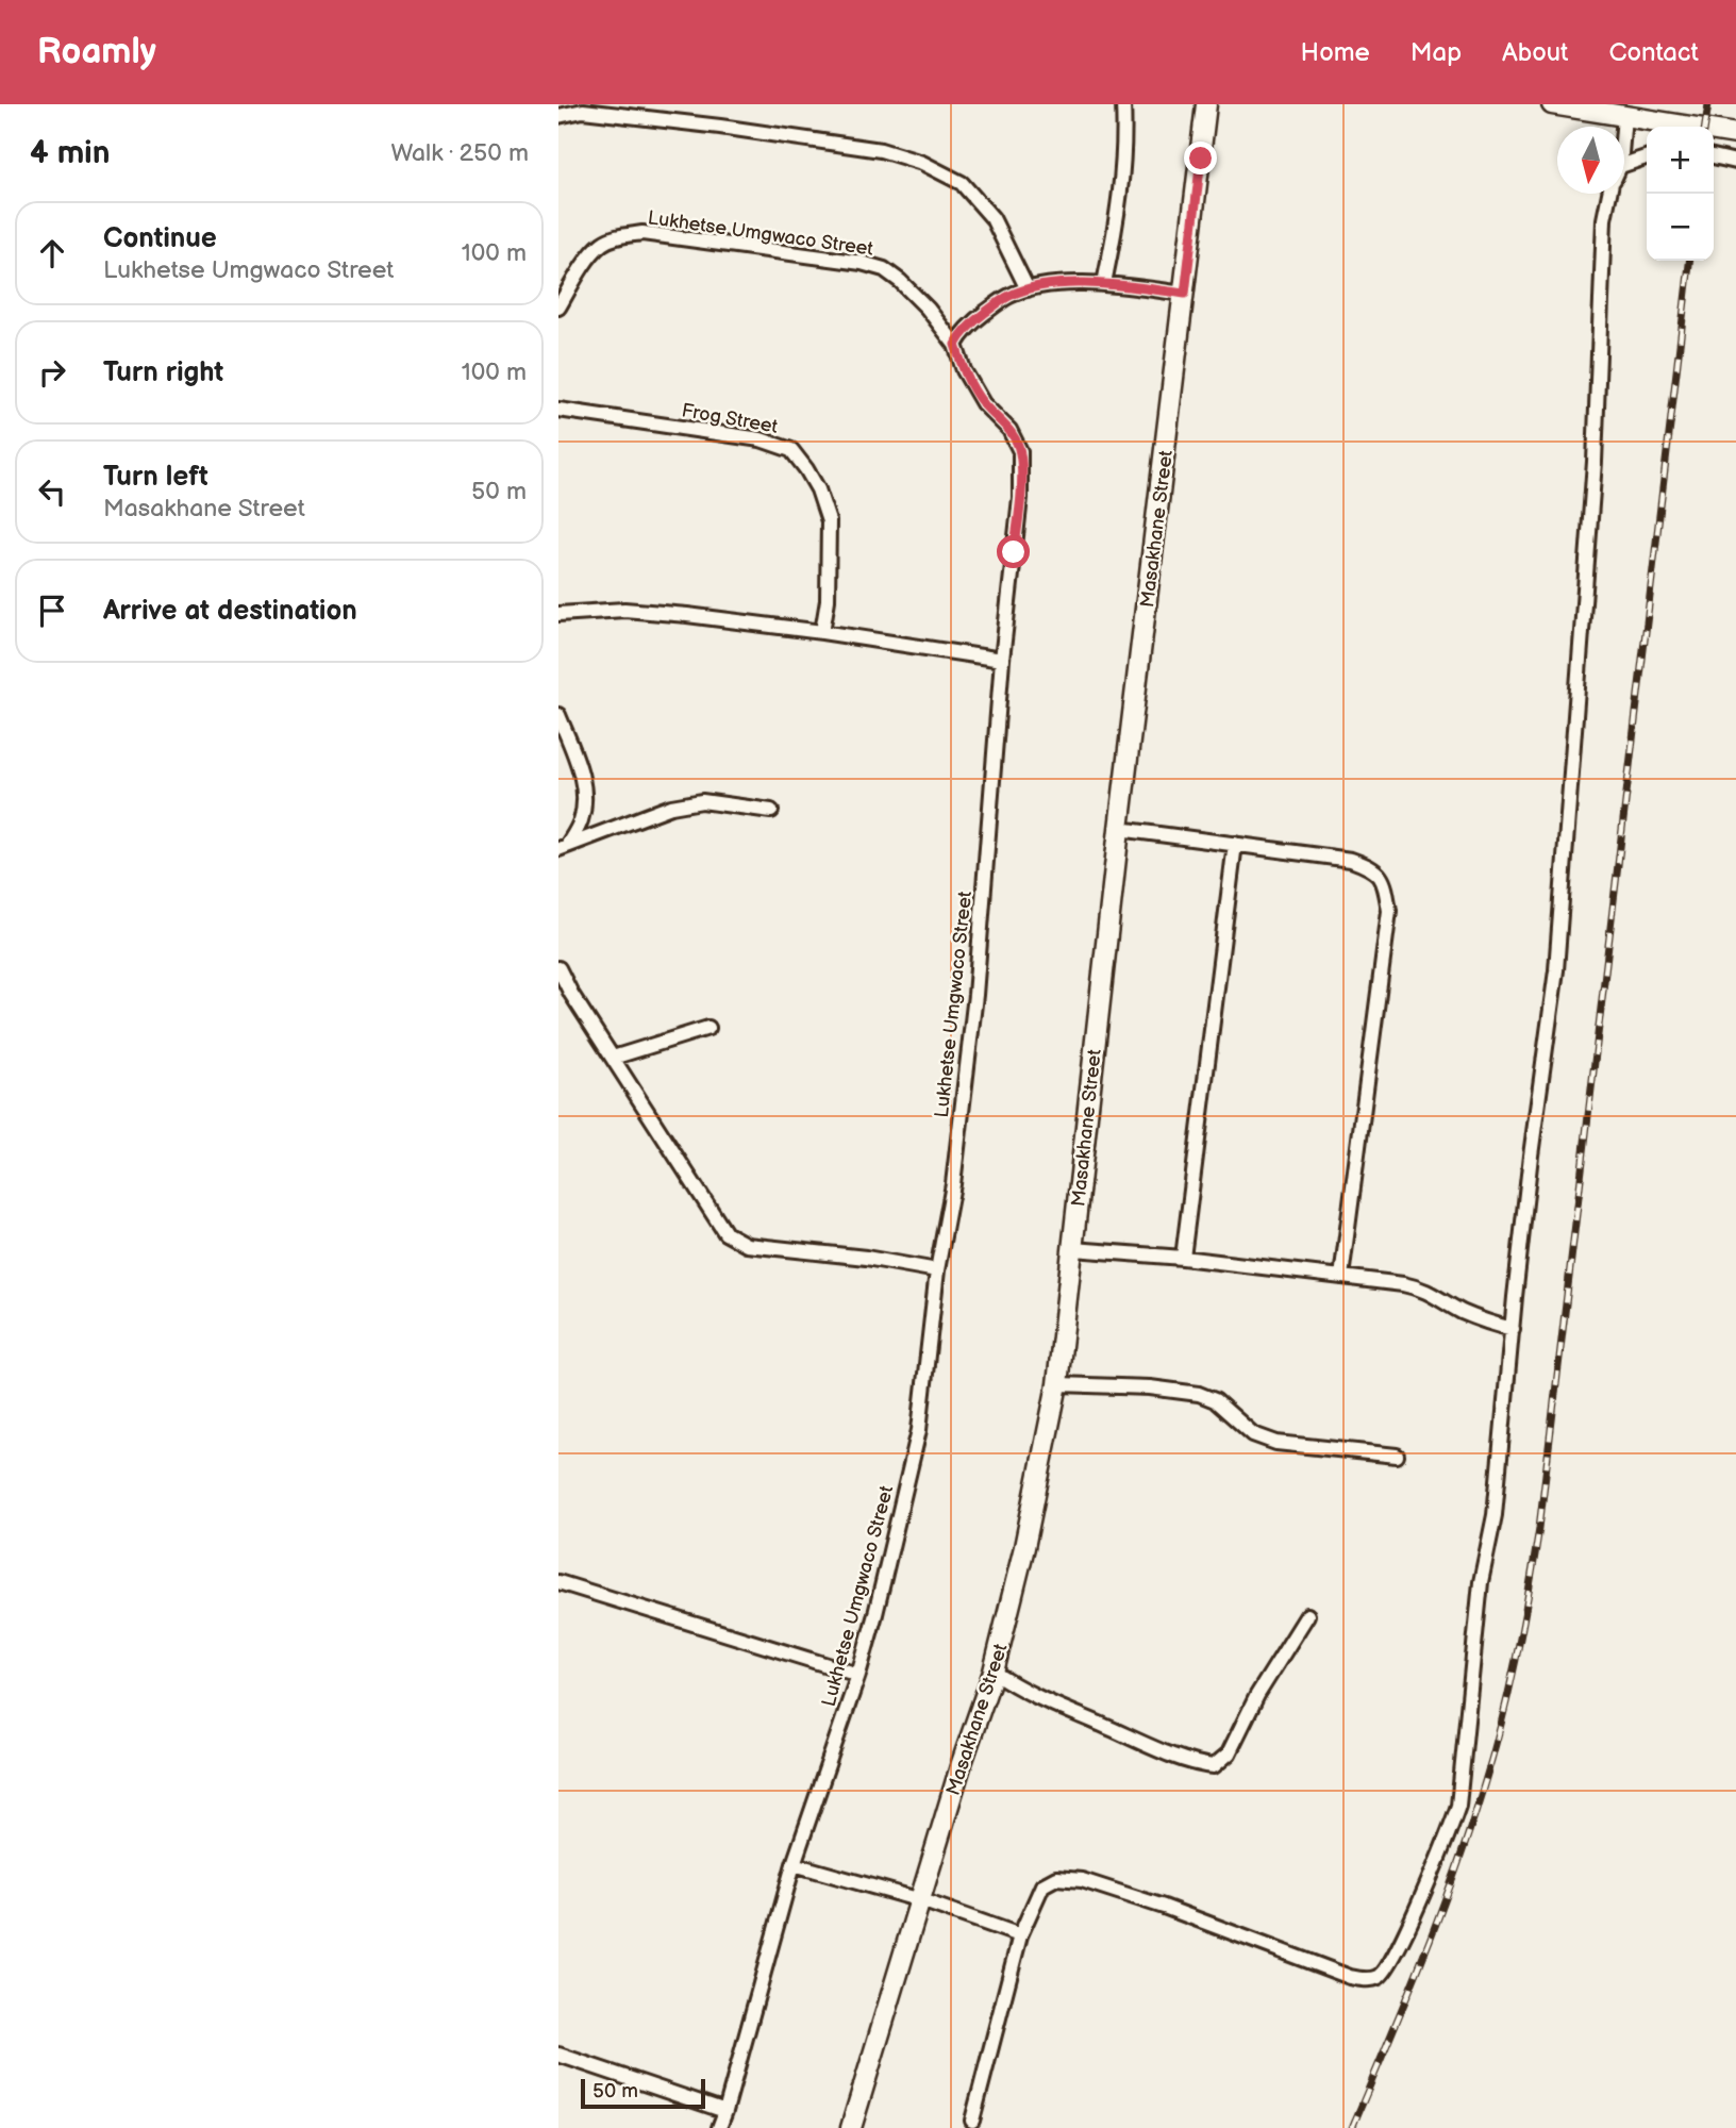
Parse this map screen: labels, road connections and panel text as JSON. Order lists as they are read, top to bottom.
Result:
{
  "streets": {
    "street": ["Lukhetse Umgwaco Street", "Frog Street", "Masakhane Street"]
  },
  "scale_bar": "50 m",
  "north": "bottom",
  "page": {
    "header": "Roamly",
    "nav": [
      "Home",
      "Map",
      "About",
      "Contact"
    ],
    "heading": ["4 min", "Walk · 250 m"],
    "map_buttons": ["+", "−"],
    "list": [
      ["Continue", "Lukhetse Umgwaco Street", "100 m"],
      ["Turn right", "100 m"],
      ["Turn left", "Masakhane Street", "50 m"],
      "Arrive at destination"
    ],
    "scale": "50 m"
  }
}
